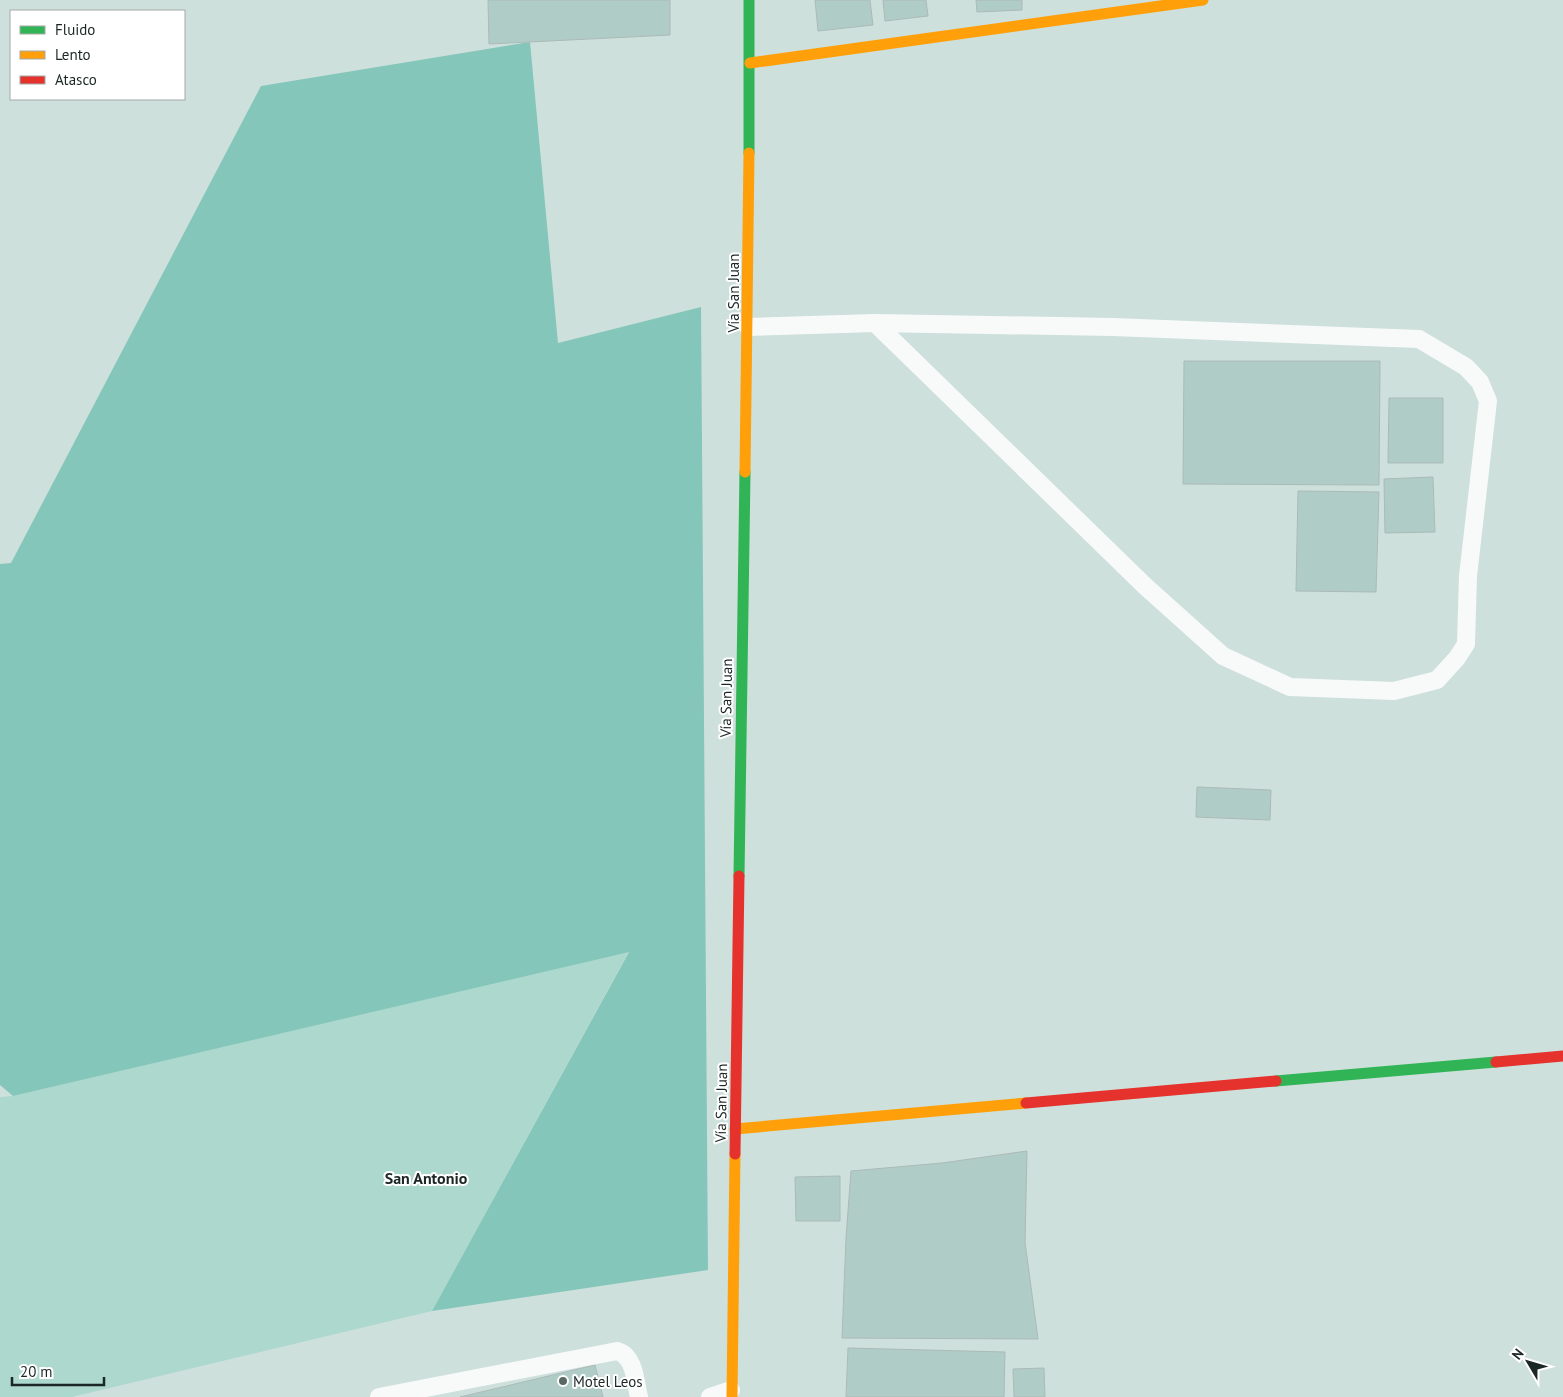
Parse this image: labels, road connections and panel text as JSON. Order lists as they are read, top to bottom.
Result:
{
  "streets": {
    "street": ["Vía San Juan"]
  },
  "districts": ["San Antonio"],
  "places": ["Motel Leos"],
  "legend": ["Fluido", "Lento", "Atasco"],
  "scale_bar": "20 m",
  "north": "top left"
}
